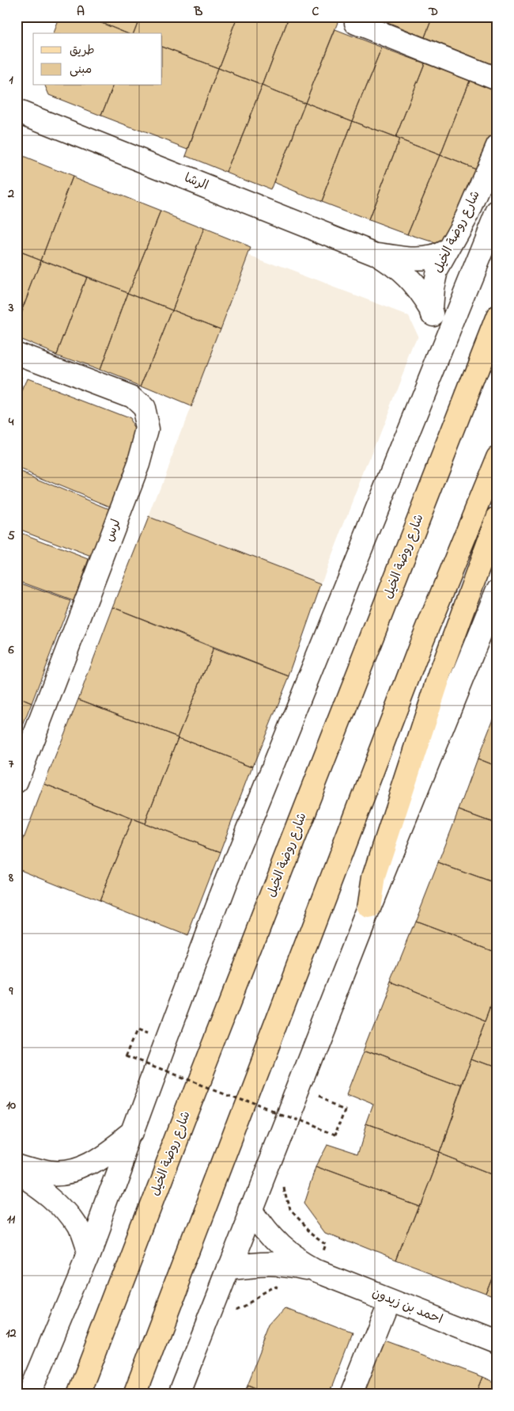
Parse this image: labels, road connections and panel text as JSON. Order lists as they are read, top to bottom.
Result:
{
  "streets": {
    "main road": ["شارع روضة الخيل"],
    "street": ["الرشا", "لرس", "احمد بن زيدون"]
  },
  "crossings": [
    ["الرشا", "شارع روضة الخيل"]
  ],
  "legend": ["طريق", "مبنى"],
  "grid": {
    "columns": [
      "A",
      "B",
      "C",
      "D"
    ],
    "rows": [
      "1",
      "2",
      "3",
      "4",
      "5",
      "6",
      "7",
      "8",
      "9",
      "10",
      "11",
      "12"
    ]
  }
}
